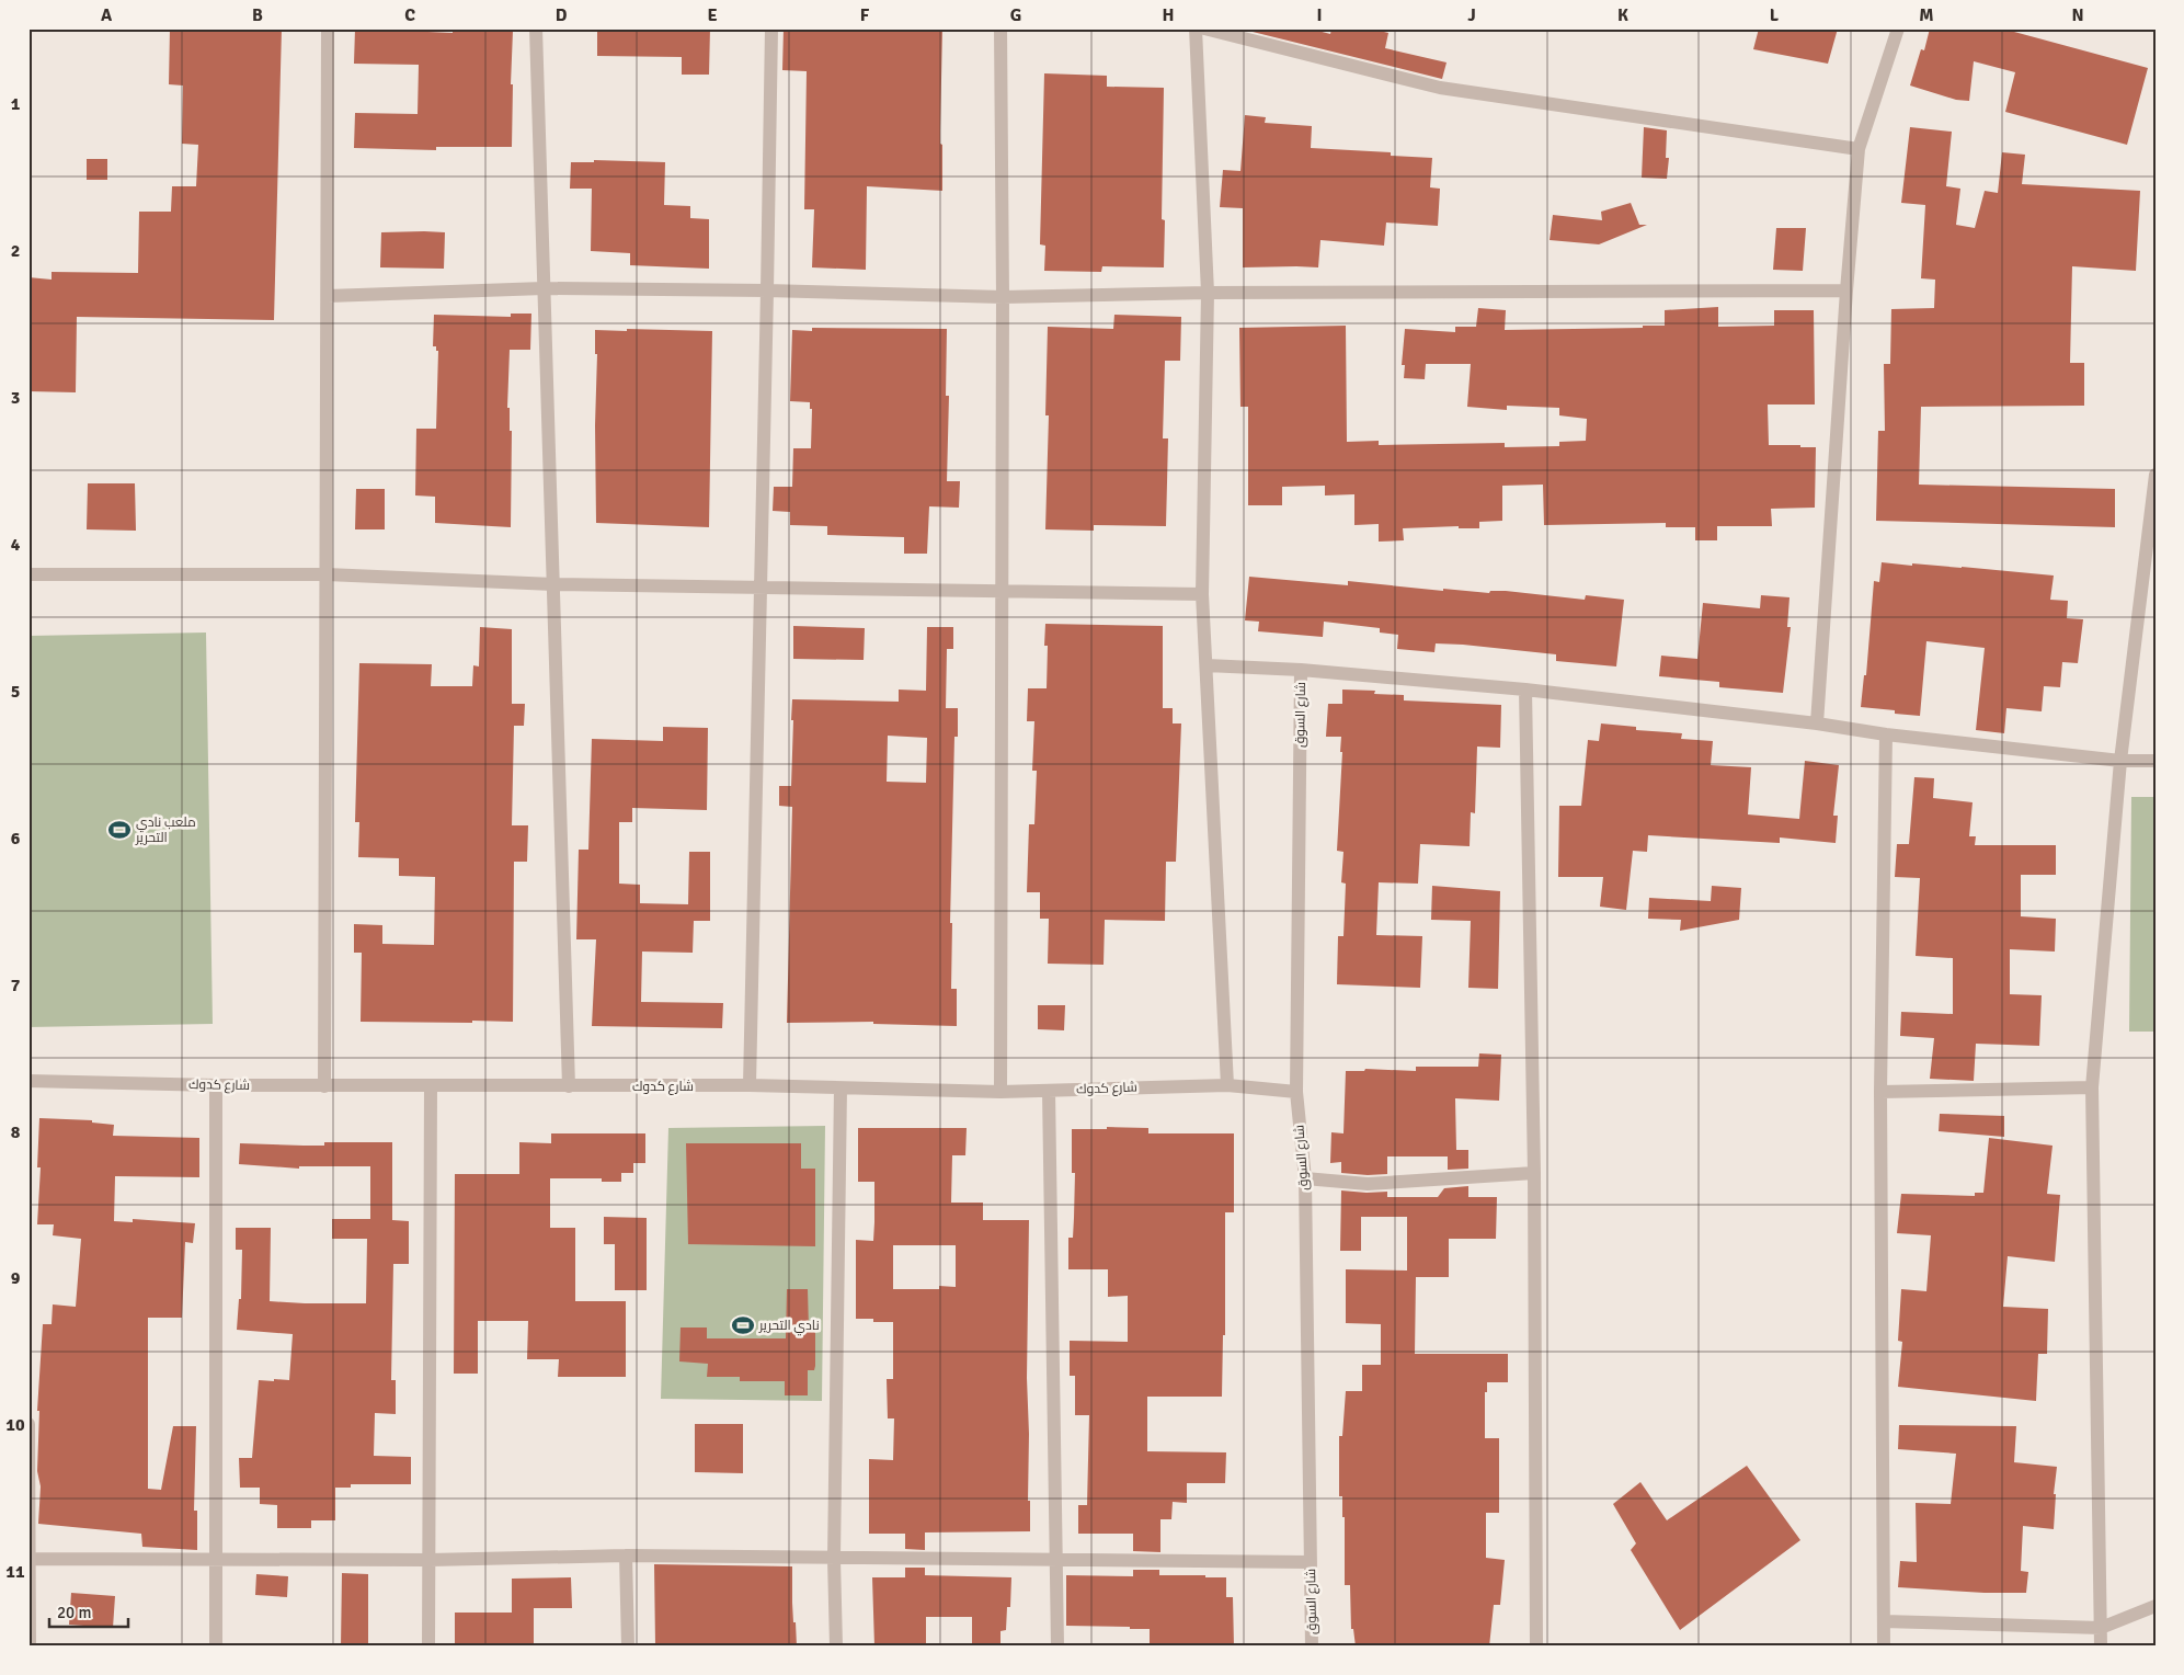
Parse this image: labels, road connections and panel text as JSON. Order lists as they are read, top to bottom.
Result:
{
  "streets": {
    "street": ["شارع السوق", "شارع كدوك"]
  },
  "crossings": [
    ["شارع السوق", "شارع كدوك"]
  ],
  "places": {
    "sports": ["ملعب نادي التحرير", "نادي التحرير"]
  },
  "scale_bar": "20 m",
  "grid": {
    "columns": [
      "A",
      "B",
      "C",
      "D",
      "E",
      "F",
      "G",
      "H",
      "I",
      "J",
      "K",
      "L",
      "M",
      "N"
    ],
    "rows": [
      "1",
      "2",
      "3",
      "4",
      "5",
      "6",
      "7",
      "8",
      "9",
      "10",
      "11"
    ]
  }
}
